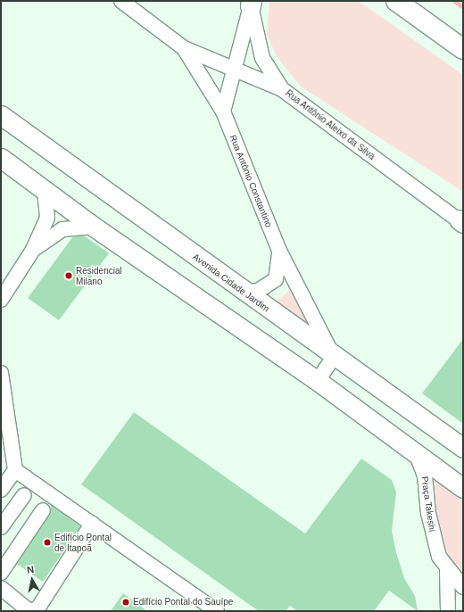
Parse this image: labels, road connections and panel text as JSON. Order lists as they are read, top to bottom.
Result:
{
  "streets": {
    "main road": ["Avenida Cidade Jardim"],
    "street": ["Rua Antônio Aleixo da Silva", "Rua Antônio Constantino", "Praça Takeshi"]
  },
  "crossings": [
    ["Rua Antônio Aleixo da Silva", "Rua Antônio Constantino"],
    ["Rua Antônio Constantino", "Avenida Cidade Jardim"]
  ],
  "places": ["Residencial Milano", "Edifício Pontal de Itapoã", "Edifício Pontal do Sauípe"],
  "north": "top"
}
